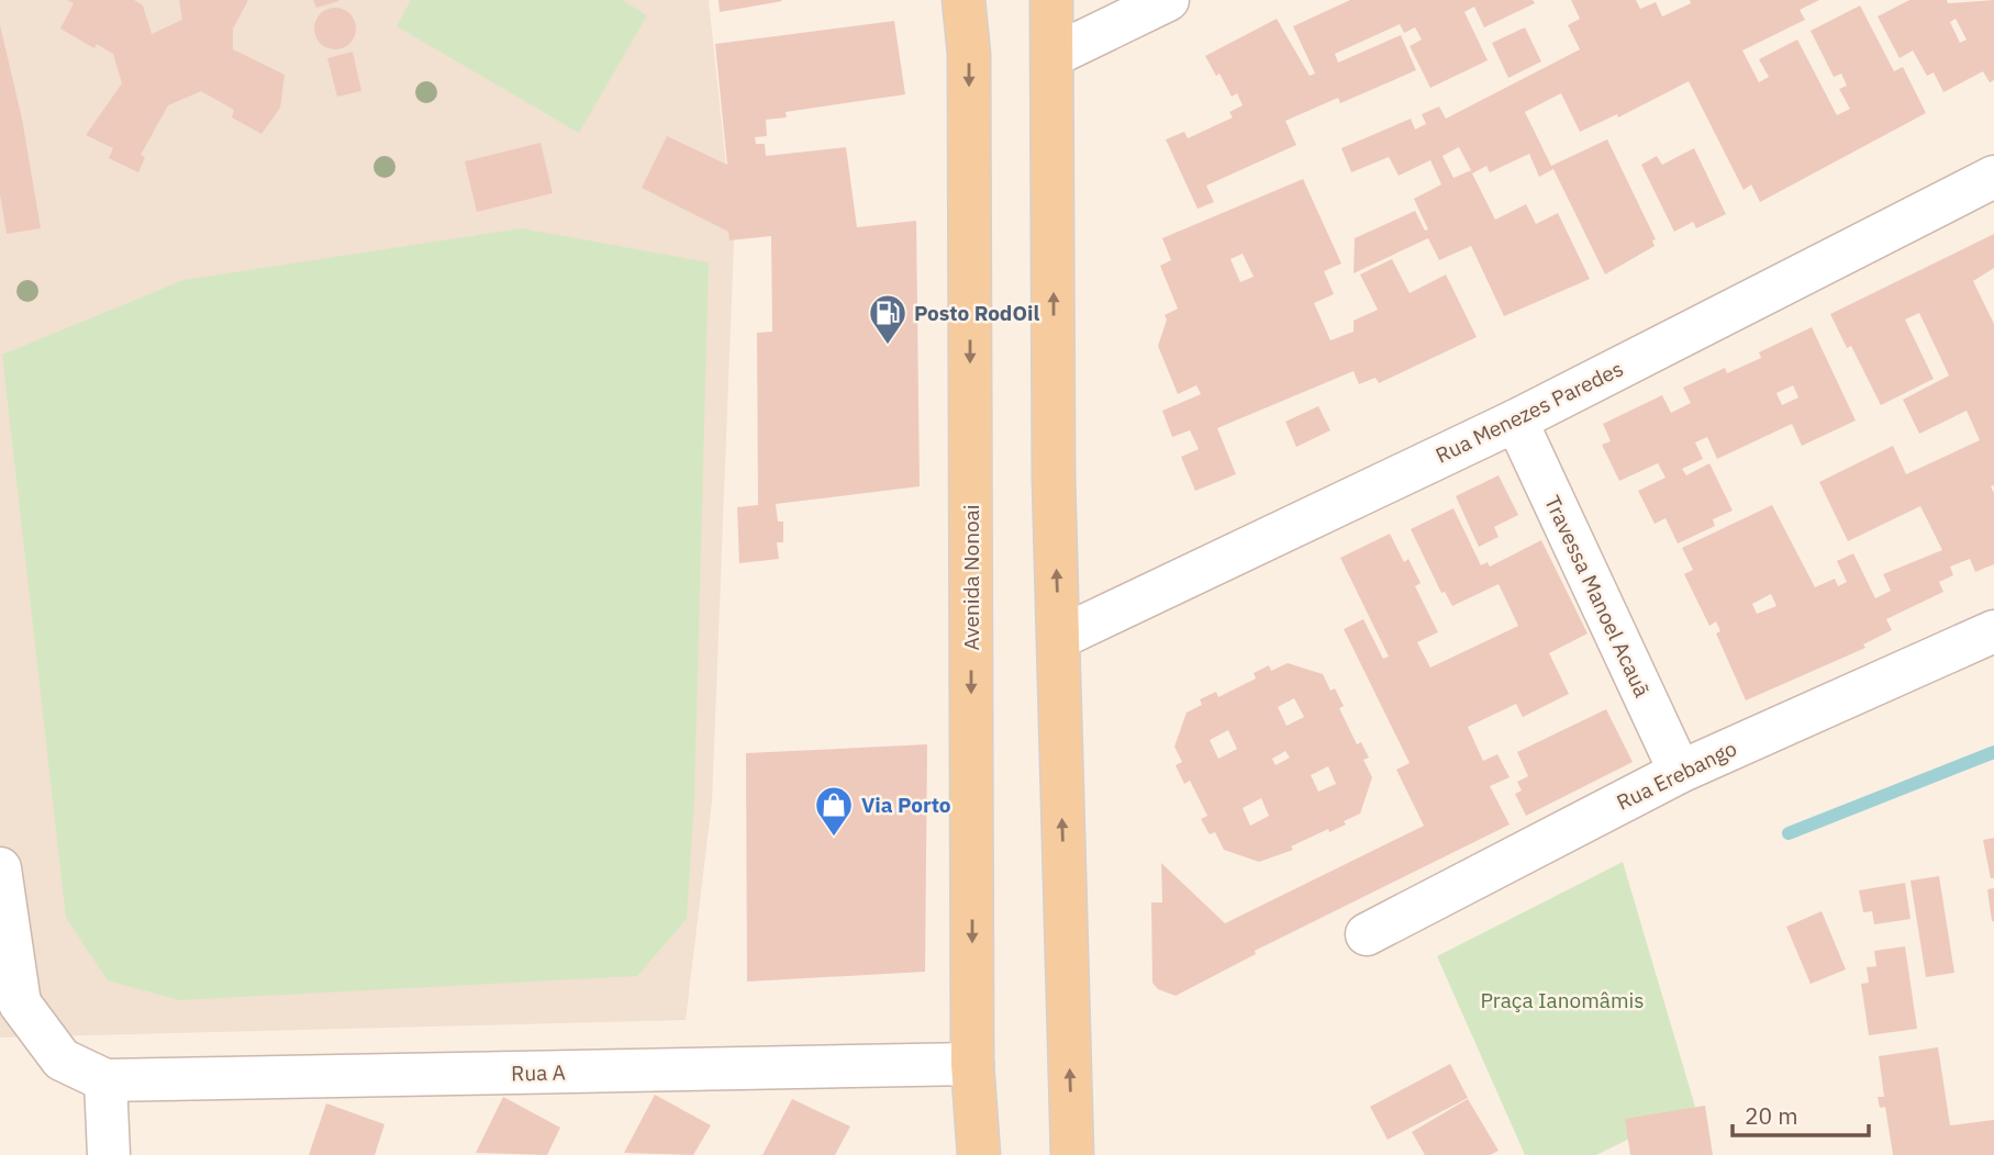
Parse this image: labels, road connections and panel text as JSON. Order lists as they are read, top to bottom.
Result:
{
  "streets": {
    "main road": ["Avenida Nonoai"],
    "street": [
      "Rua Menezes Paredes",
      "Travessa Manoel Acauã",
      "Rua Erebango",
      "Rua A"
    ]
  },
  "crossings": [
    ["Rua Menezes Paredes", "Travessa Manoel Acauã"],
    ["Avenida Nonoai", "Rua A"],
    ["Travessa Manoel Acauã", "Rua Erebango"]
  ],
  "parks": ["Praça Ianomâmis"],
  "places": {
    "fuel station": ["Posto RodOil"],
    "shop": ["Via Porto"]
  },
  "scale_bar": "20 m"
}
